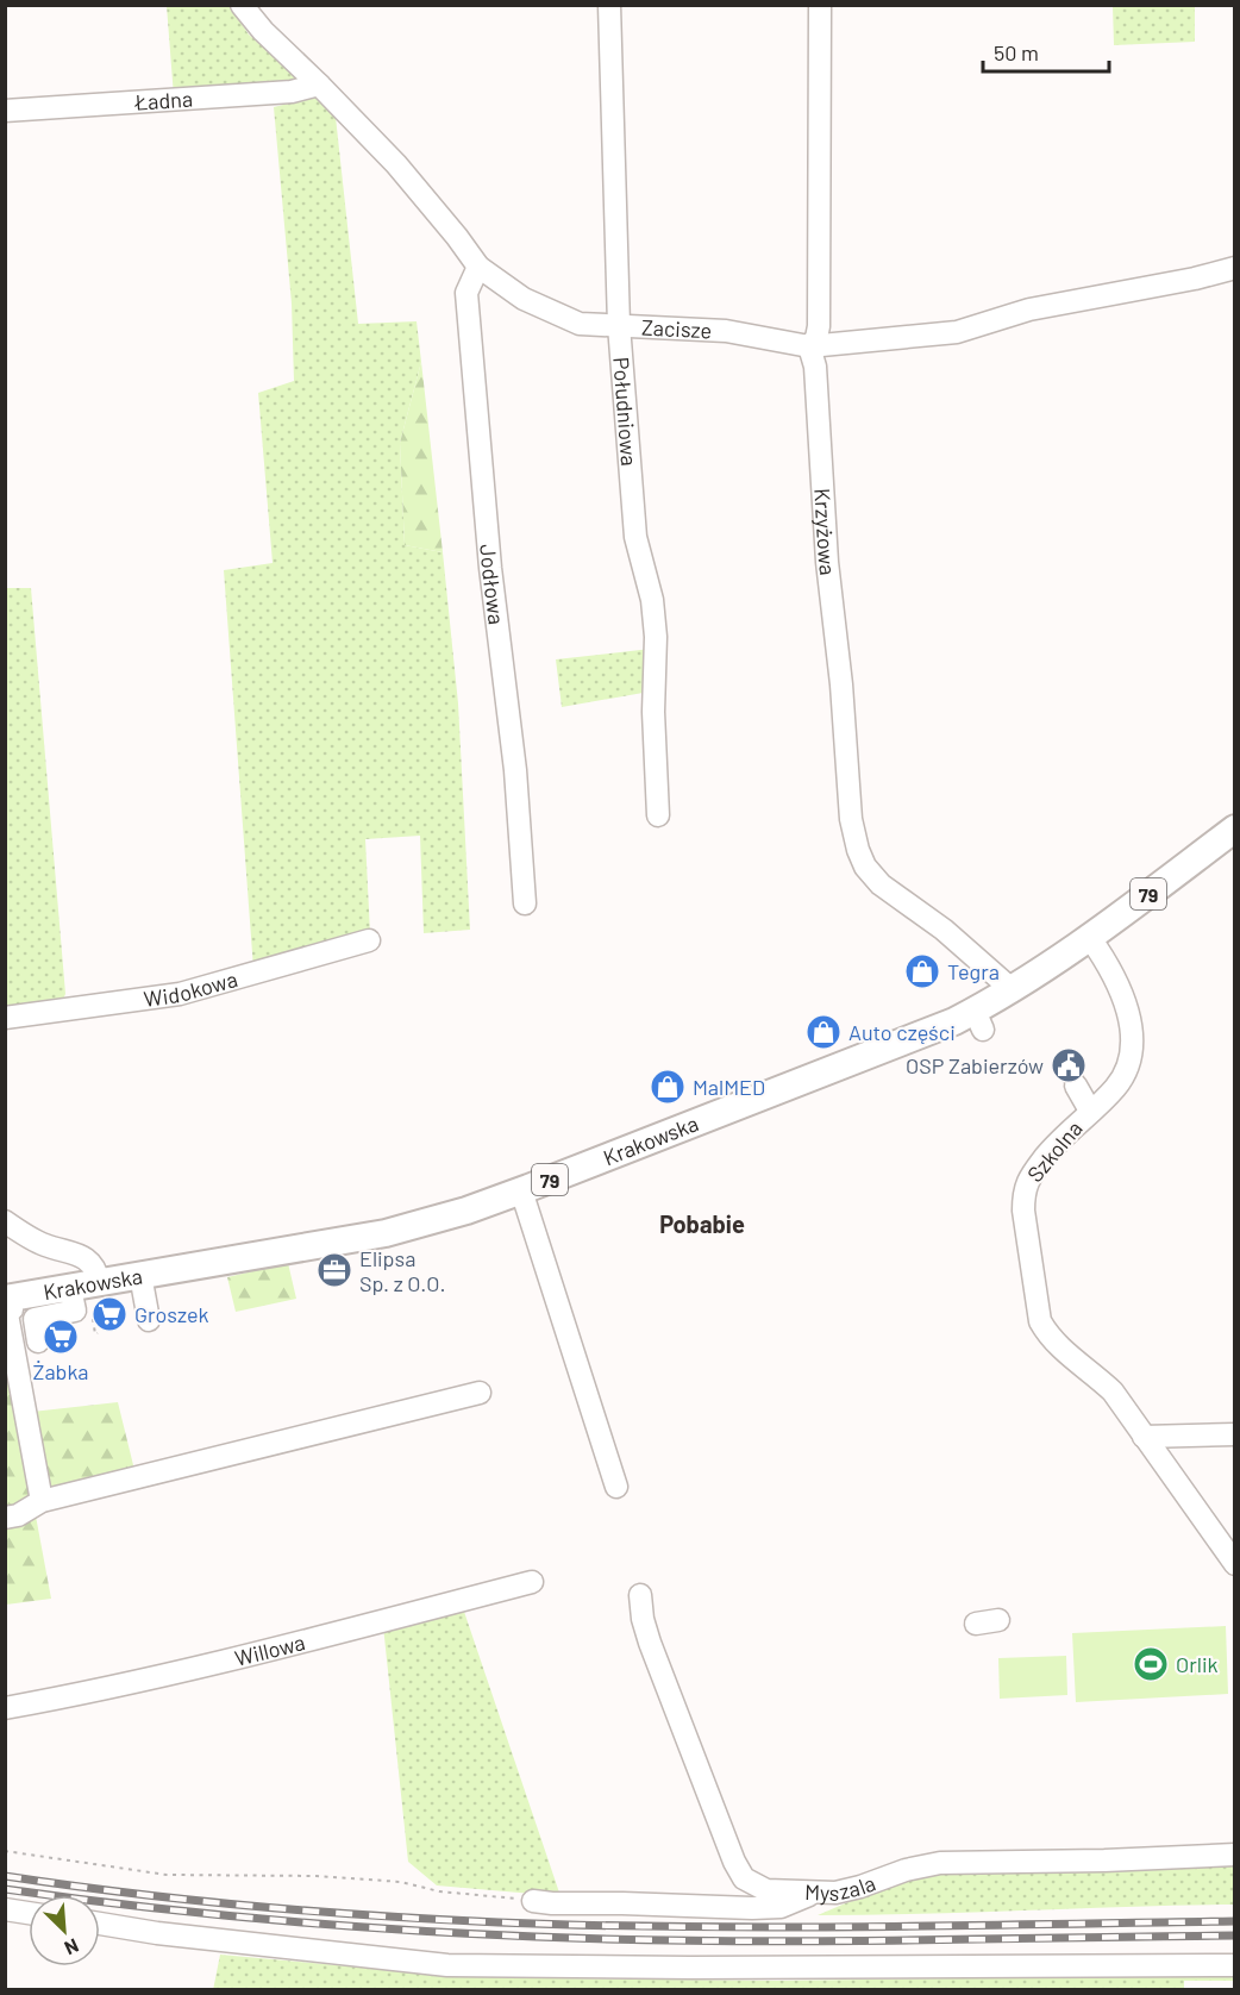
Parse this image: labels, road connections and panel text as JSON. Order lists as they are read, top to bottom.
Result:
{
  "streets": {
    "main road": ["79", "Krakowska"],
    "street": [
      "Ładna",
      "Zacisze",
      "Południowa",
      "Krzyżowa",
      "Jodłowa",
      "Widokowa",
      "Szkolna",
      "Willowa",
      "Myszala"
    ]
  },
  "crossings": [
    ["Ładna", "Zacisze"],
    ["Zacisze", "Południowa"],
    ["Zacisze", "Krzyżowa"],
    ["Zacisze", "Jodłowa"],
    ["Krzyżowa", "Krakowska"],
    ["Krakowska", "Szkolna"]
  ],
  "districts": ["Pobabie"],
  "places": {
    "shop": ["Tegra", "Auto części", "MalMED"],
    "public building": ["OSP Zabierzów"],
    "office": ["Elipsa Sp. z O.O."],
    "supermarket": ["Groszek", "Żabka"],
    "sports": ["Orlik"]
  },
  "scale_bar": "50 m",
  "north": "bottom right"
}
